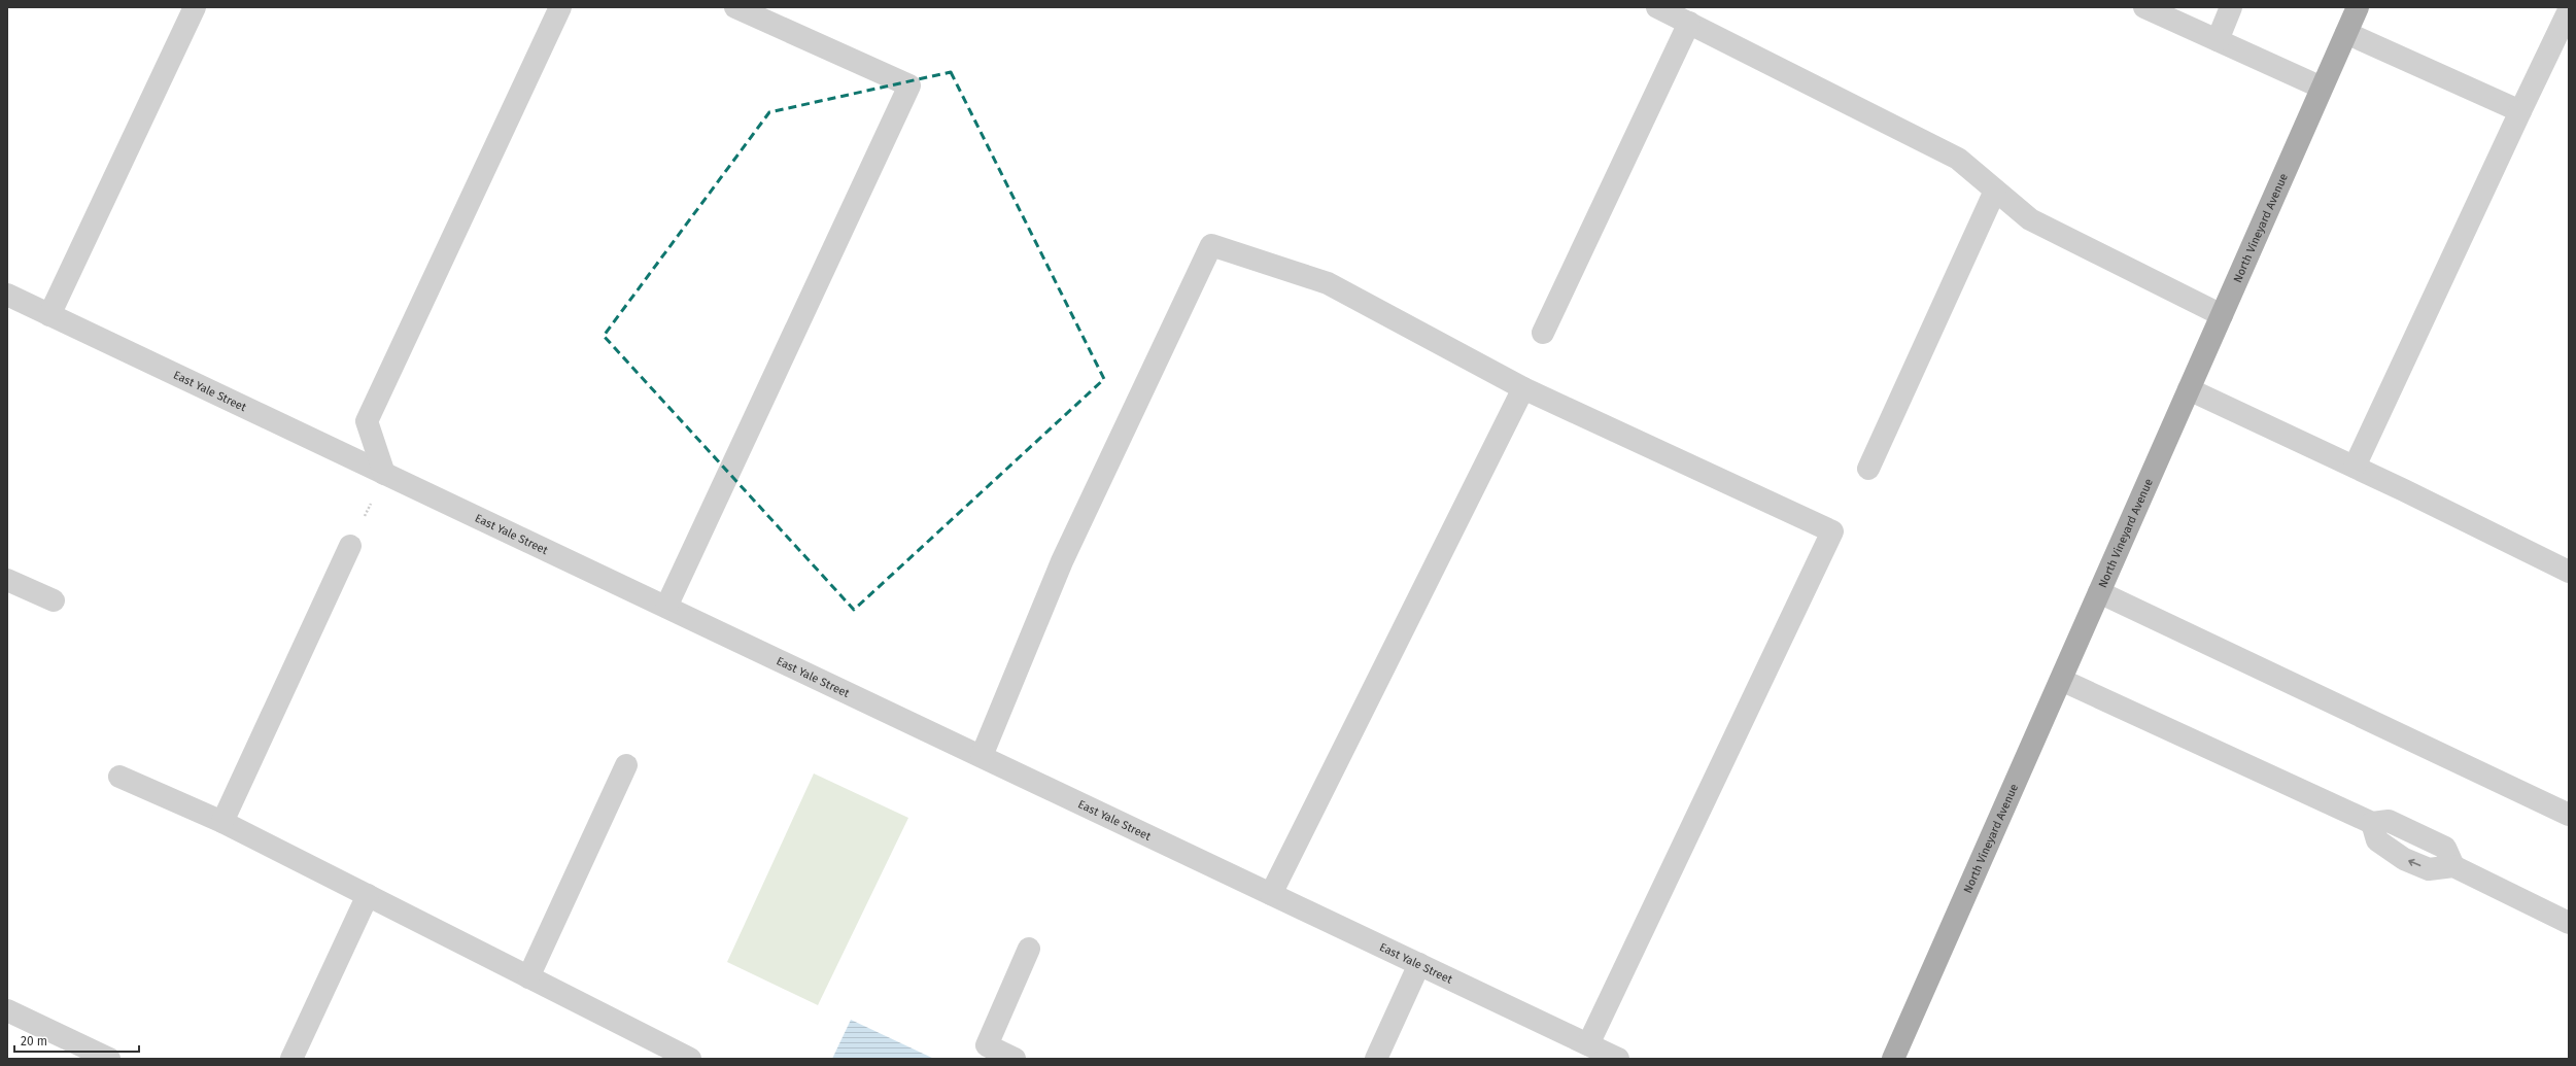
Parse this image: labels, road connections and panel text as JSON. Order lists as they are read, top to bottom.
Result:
{
  "streets": {
    "main road": ["North Vineyard Avenue"],
    "street": ["East Yale Street"]
  },
  "scale_bar": "20 m"
}
